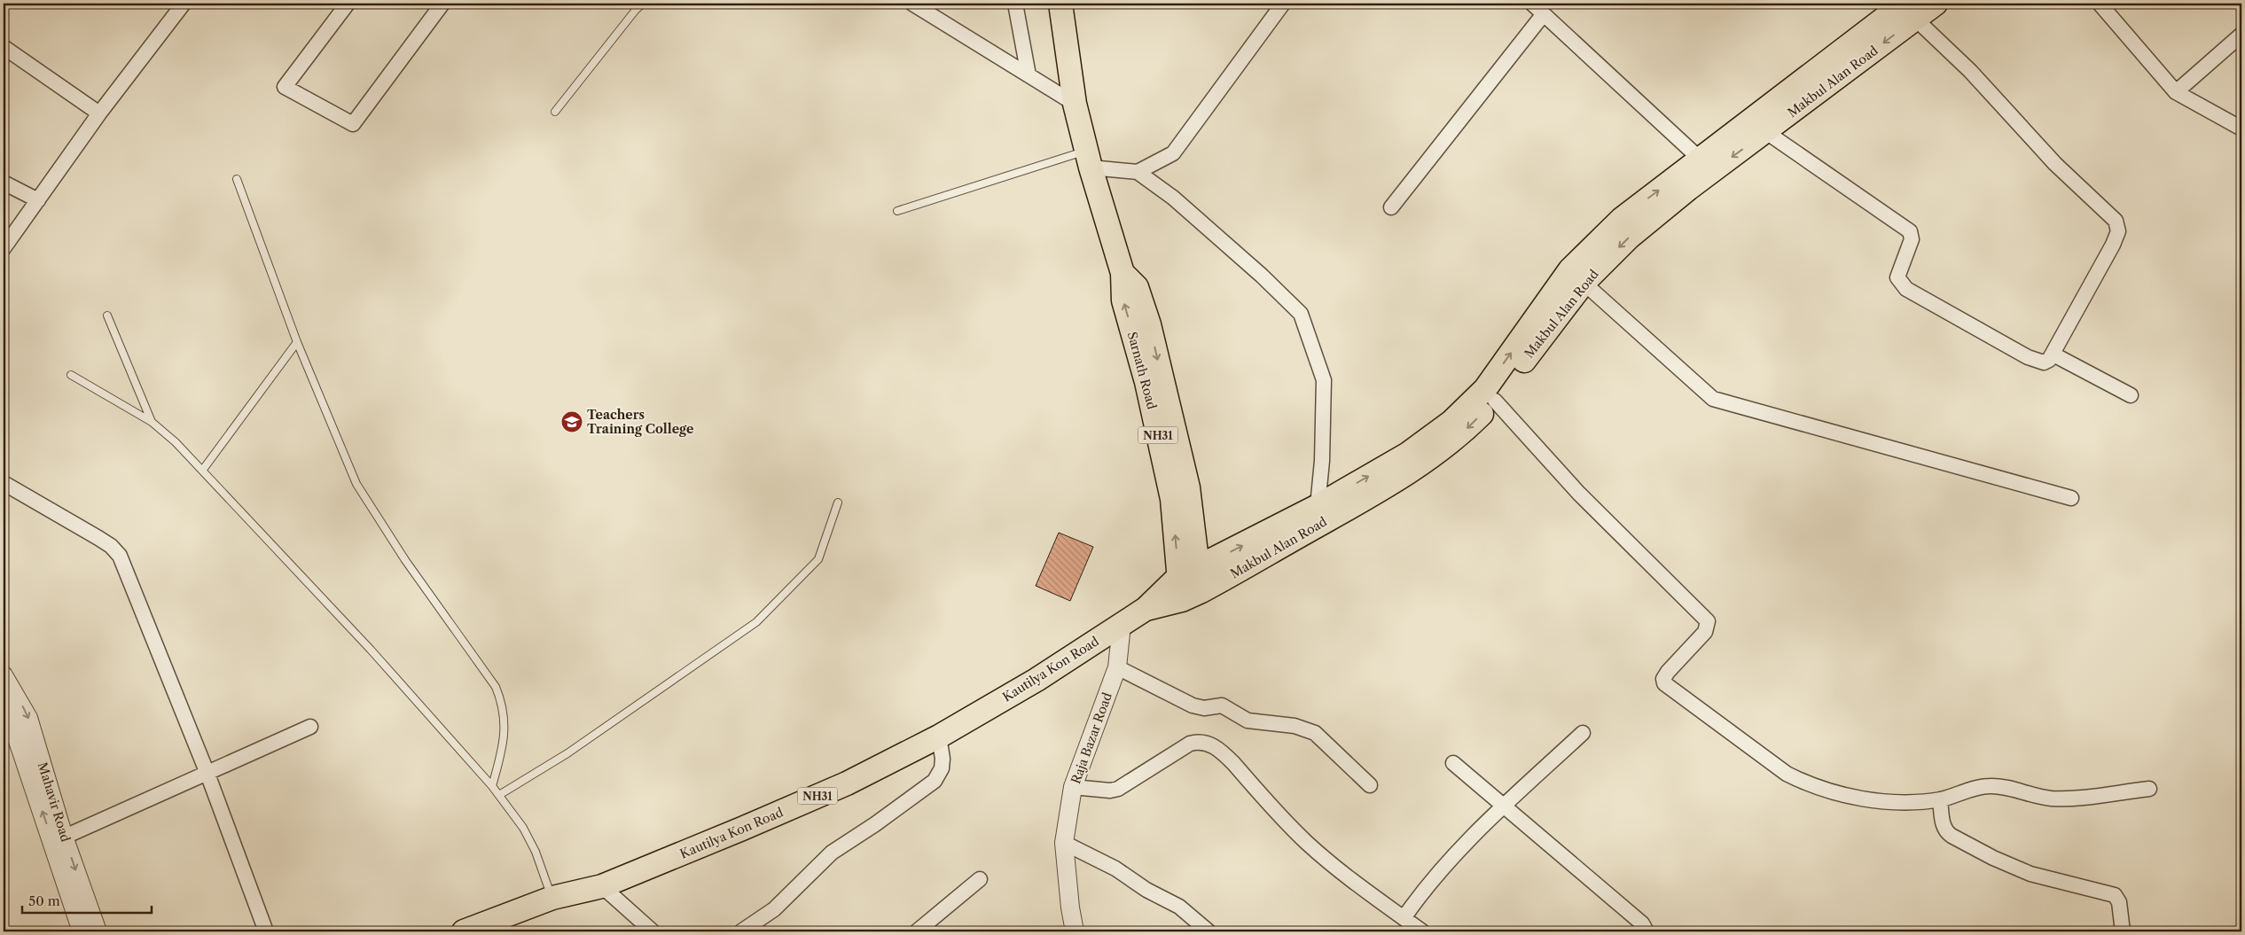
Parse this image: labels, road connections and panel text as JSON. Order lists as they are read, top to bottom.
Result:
{
  "streets": {
    "highway": [
      "Makbul Alan Road",
      "Sarnath Road",
      "NH31",
      "Kautilya Kon Road"
    ],
    "street": ["Raja Bazar Road", "Mahavir Road"]
  },
  "crossings": [
    ["Makbul Alan Road", "Sarnath Road"],
    ["Makbul Alan Road", "Kautilya Kon Road"],
    ["Sarnath Road", "Kautilya Kon Road"],
    ["Kautilya Kon Road", "Raja Bazar Road"]
  ],
  "places": {
    "school or university": ["Teachers Training College"]
  },
  "scale_bar": "50 m"
}
